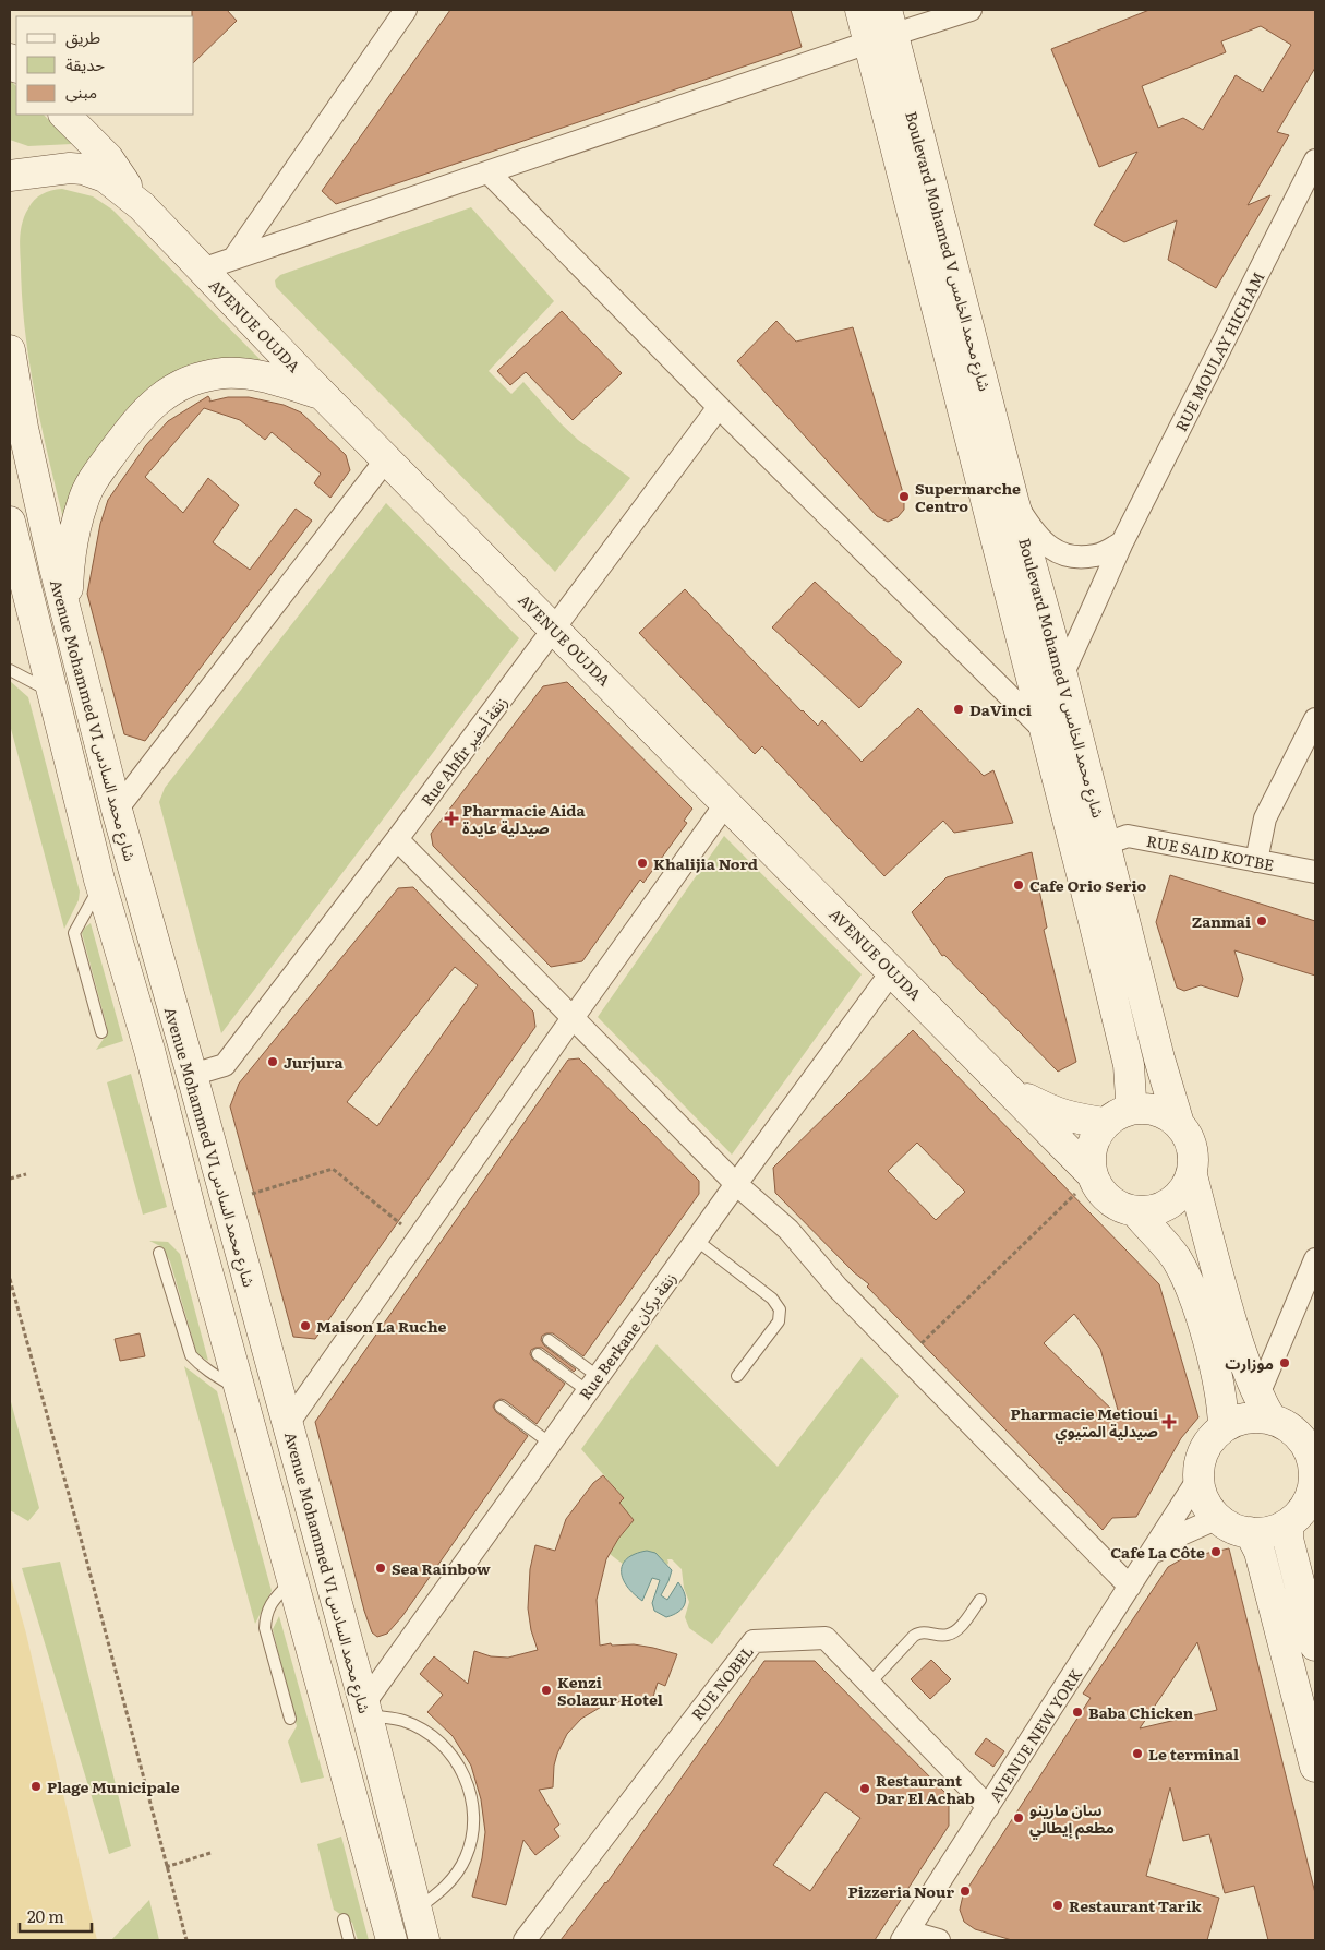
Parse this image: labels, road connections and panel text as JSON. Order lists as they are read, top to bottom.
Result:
{
  "streets": {
    "main road": ["Boulevard Mohamed V شارع محمد الخامس", "AVENUE OUJDA", "Avenue Mohammed VI شارع محمد السادس"],
    "street": [
      "RUE MOULAY HICHAM",
      "Rue Ahfir زنقة أحفير",
      "RUE SAID KOTBE",
      "Rue Berkane زنقة بركان",
      "RUE NOBEL",
      "AVENUE NEW YORK"
    ]
  },
  "crossings": [
    ["Boulevard Mohamed V شارع محمد الخامس", "AVENUE OUJDA"],
    ["Boulevard Mohamed V شارع محمد الخامس", "RUE MOULAY HICHAM"],
    ["Boulevard Mohamed V شارع محمد الخامس", "RUE SAID KOTBE"],
    ["AVENUE OUJDA", "Rue Ahfir زنقة أحفير"],
    ["AVENUE OUJDA", "Rue Berkane زنقة بركان"],
    ["Avenue Mohammed VI شارع محمد السادس", "Rue Ahfir زنقة أحفير"],
    ["Avenue Mohammed VI شارع محمد السادس", "Rue Berkane زنقة بركان"],
    ["RUE NOBEL", "AVENUE NEW YORK"]
  ],
  "places": {
    "other": [
      "Supermarche Centro",
      "DaVinci",
      "Khalijia Nord",
      "Cafe Orio Serio",
      "Zanmai",
      "Jurjura",
      "Maison La Ruche",
      "موزارت",
      "Cafe La Côte",
      "Sea Rainbow",
      "Kenzi Solazur Hotel",
      "Baba Chicken",
      "Le terminal",
      "Plage Municipale",
      "Restaurant Dar El Achab",
      "سان مارينو مطعم إيطالي",
      "Pizzeria Nour",
      "Restaurant Tarik"
    ],
    "health": ["Pharmacie Aida صيدلية عايدة", "Pharmacie Metioui صيدلية المتيوي"]
  },
  "legend": ["طريق", "حديقة", "مبنى"],
  "scale_bar": "20 m"
}
